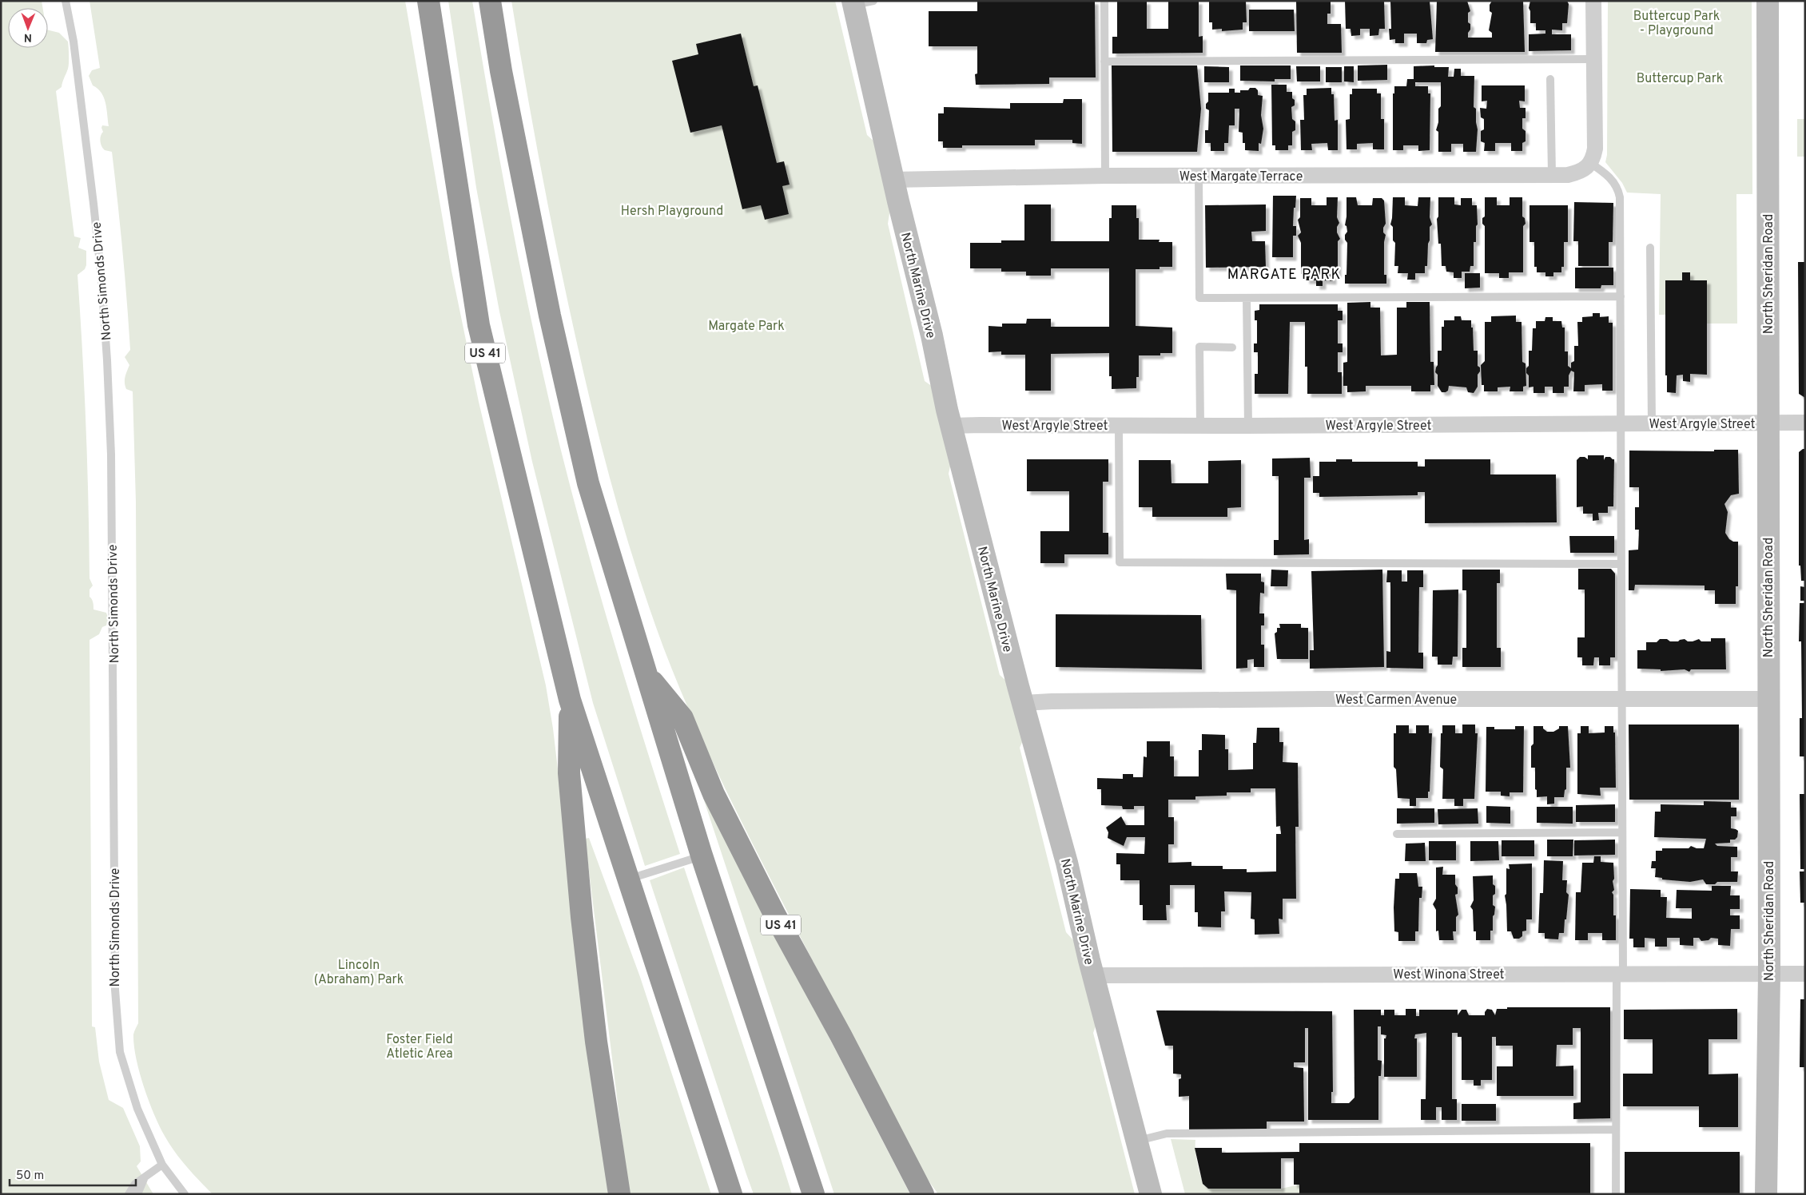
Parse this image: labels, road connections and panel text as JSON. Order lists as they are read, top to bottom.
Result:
{
  "streets": {
    "highway": ["US 41"],
    "street": [
      "West Margate Terrace",
      "North Sheridan Road",
      "North Marine Drive",
      "West Argyle Street",
      "West Carmen Avenue",
      "West Winona Street"
    ],
    "lane": ["North Simonds Drive"]
  },
  "crossings": [
    ["West Margate Terrace", "North Marine Drive"],
    ["North Sheridan Road", "West Argyle Street"],
    ["North Sheridan Road", "West Carmen Avenue"],
    ["North Sheridan Road", "West Winona Street"],
    ["North Marine Drive", "West Argyle Street"],
    ["North Marine Drive", "West Carmen Avenue"],
    ["North Marine Drive", "West Winona Street"]
  ],
  "districts": ["MARGATE PARK"],
  "parks": [
    "Buttercup Park - Playground",
    "Buttercup Park",
    "Hersh Playground",
    "Margate Park",
    "Lincoln (Abraham) Park",
    "Foster Field Atletic Area"
  ],
  "scale_bar": "50 m",
  "north": "bottom"
}
